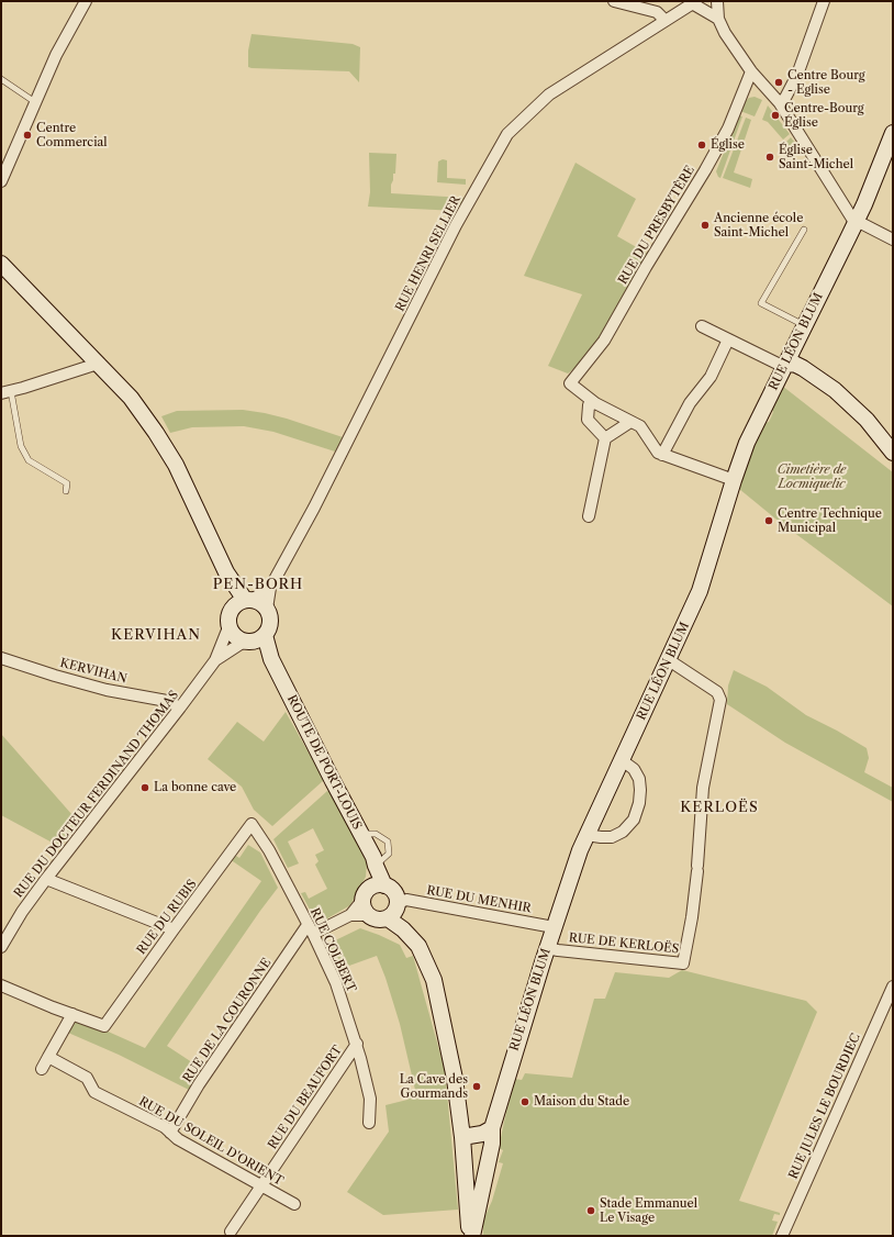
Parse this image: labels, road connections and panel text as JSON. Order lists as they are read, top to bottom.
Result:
{
  "streets": {
    "street": [
      "RUE DU PRESBYTÈRE",
      "RUE HENRI SELLIER",
      "RUE LÉON BLUM",
      "KERVIHAN",
      "ROUTE DE PORT-LOUIS",
      "RUE DU DOCTEUR FERDINAND THOMAS",
      "RUE DU MENHIR",
      "RUE DU RUBIS",
      "RUE DE KERLOËS",
      "RUE COLBERT",
      "RUE DE LA COURONNE",
      "RUE DU BEAUFORT",
      "RUE JULES LE BOURDIEC",
      "RUE DU SOLEIL D'ORIENT"
    ]
  },
  "crossings": [
    ["RUE HENRI SELLIER", "RUE DU DOCTEUR FERDINAND THOMAS"],
    ["RUE LÉON BLUM", "RUE DU MENHIR"],
    ["RUE LÉON BLUM", "RUE DE KERLOËS"],
    ["KERVIHAN", "RUE DU DOCTEUR FERDINAND THOMAS"],
    ["ROUTE DE PORT-LOUIS", "RUE DU MENHIR"],
    ["RUE DU RUBIS", "RUE COLBERT"],
    ["RUE COLBERT", "RUE DE LA COURONNE"],
    ["RUE COLBERT", "RUE DU BEAUFORT"],
    ["RUE DE LA COURONNE", "RUE DU SOLEIL D'ORIENT"],
    ["RUE DU BEAUFORT", "RUE DU SOLEIL D'ORIENT"]
  ],
  "districts": ["PEN-BORH", "KERVIHAN", "KERLOËS"],
  "parks": ["Cimetière de Locmiquelic"],
  "places": [
    "Centre Bourg - Eglise",
    "Centre-Bourg Église",
    "Centre Commercial",
    "Église",
    "Église Saint-Michel",
    "Ancienne école Saint-Michel",
    "Centre Technique Municipal",
    "La bonne cave",
    "La Cave des Gourmands",
    "Maison du Stade",
    "Stade Emmanuel Le Visage"
  ]
}
